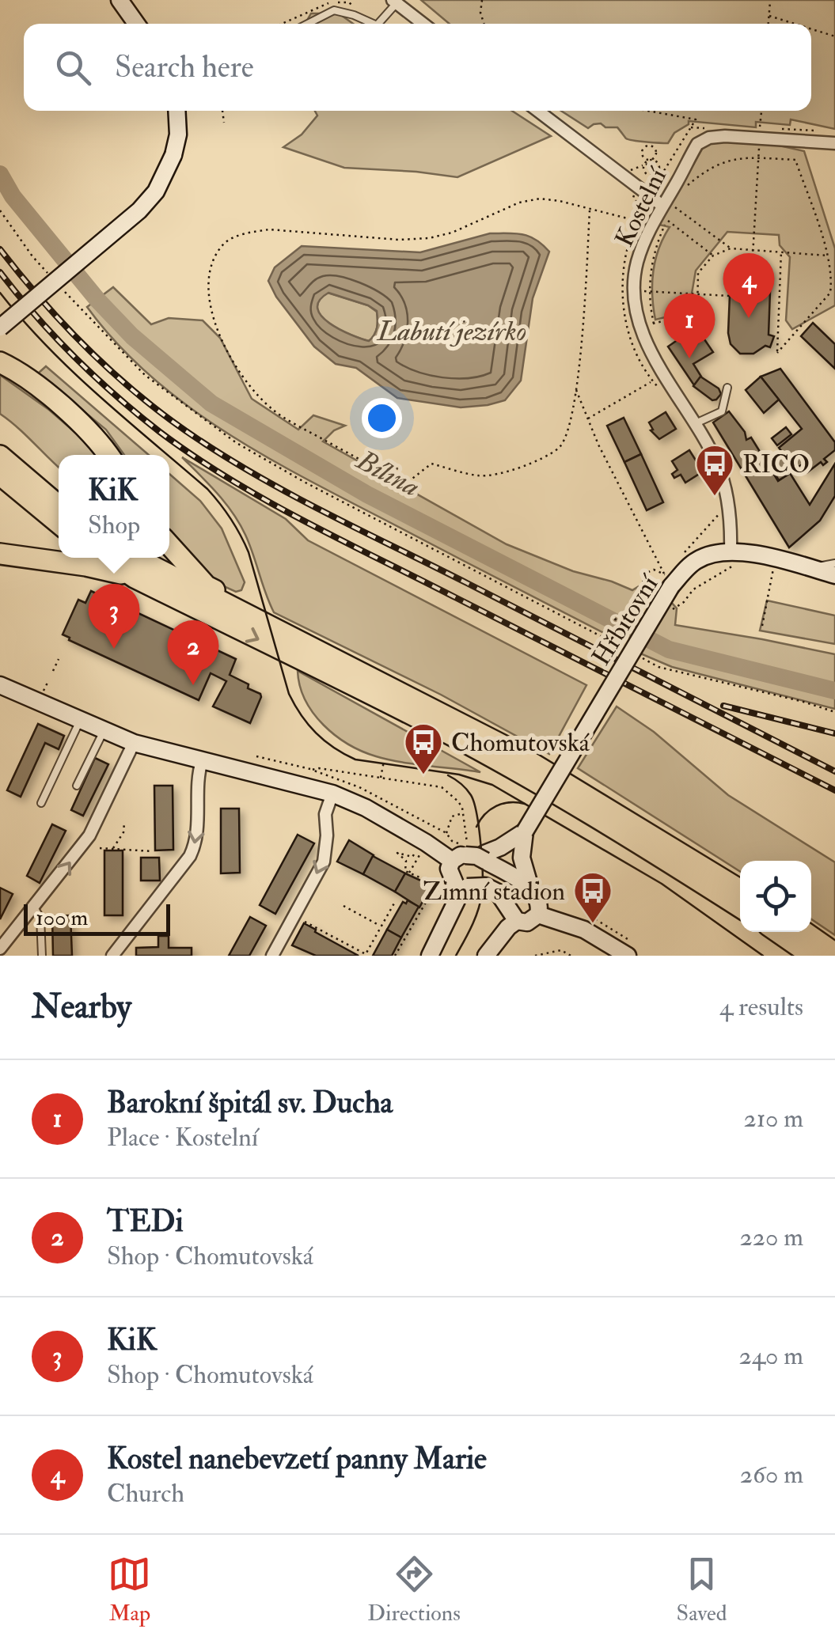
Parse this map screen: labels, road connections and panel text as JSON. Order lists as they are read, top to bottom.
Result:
{
  "streets": {
    "street": ["Kostelní", "Hřbitovní"]
  },
  "crossings": [
    ["Kostelní", "Hřbitovní"]
  ],
  "water": ["Labutí jezírko", "Bílina"],
  "places": {
    "bus stop": ["RICO", "Chomutovská", "Zimní stadion"]
  },
  "scale_bar": "100 m",
  "page": {
    "search": "Search here",
    "pins": [
      "4",
      "1",
      "3",
      "2"
    ],
    "popup": ["KiK", "Shop"],
    "scale": "100 m",
    "heading": ["Nearby", "4 results"],
    "list": [
      {
        "mark": "1",
        "name": "Barokní špitál sv. Ducha",
        "note": "Place · Kostelní",
        "value": "210 m"
      },
      {
        "mark": "2",
        "name": "TEDi",
        "note": "Shop · Chomutovská",
        "value": "220 m"
      },
      {
        "mark": "3",
        "name": "KiK",
        "note": "Shop · Chomutovská",
        "value": "240 m"
      },
      {
        "mark": "4",
        "name": "Kostel nanebevzetí panny Marie",
        "note": "Church",
        "value": "260 m"
      }
    ],
    "nav": ["Map", "Directions", "Saved"]
  }
}
